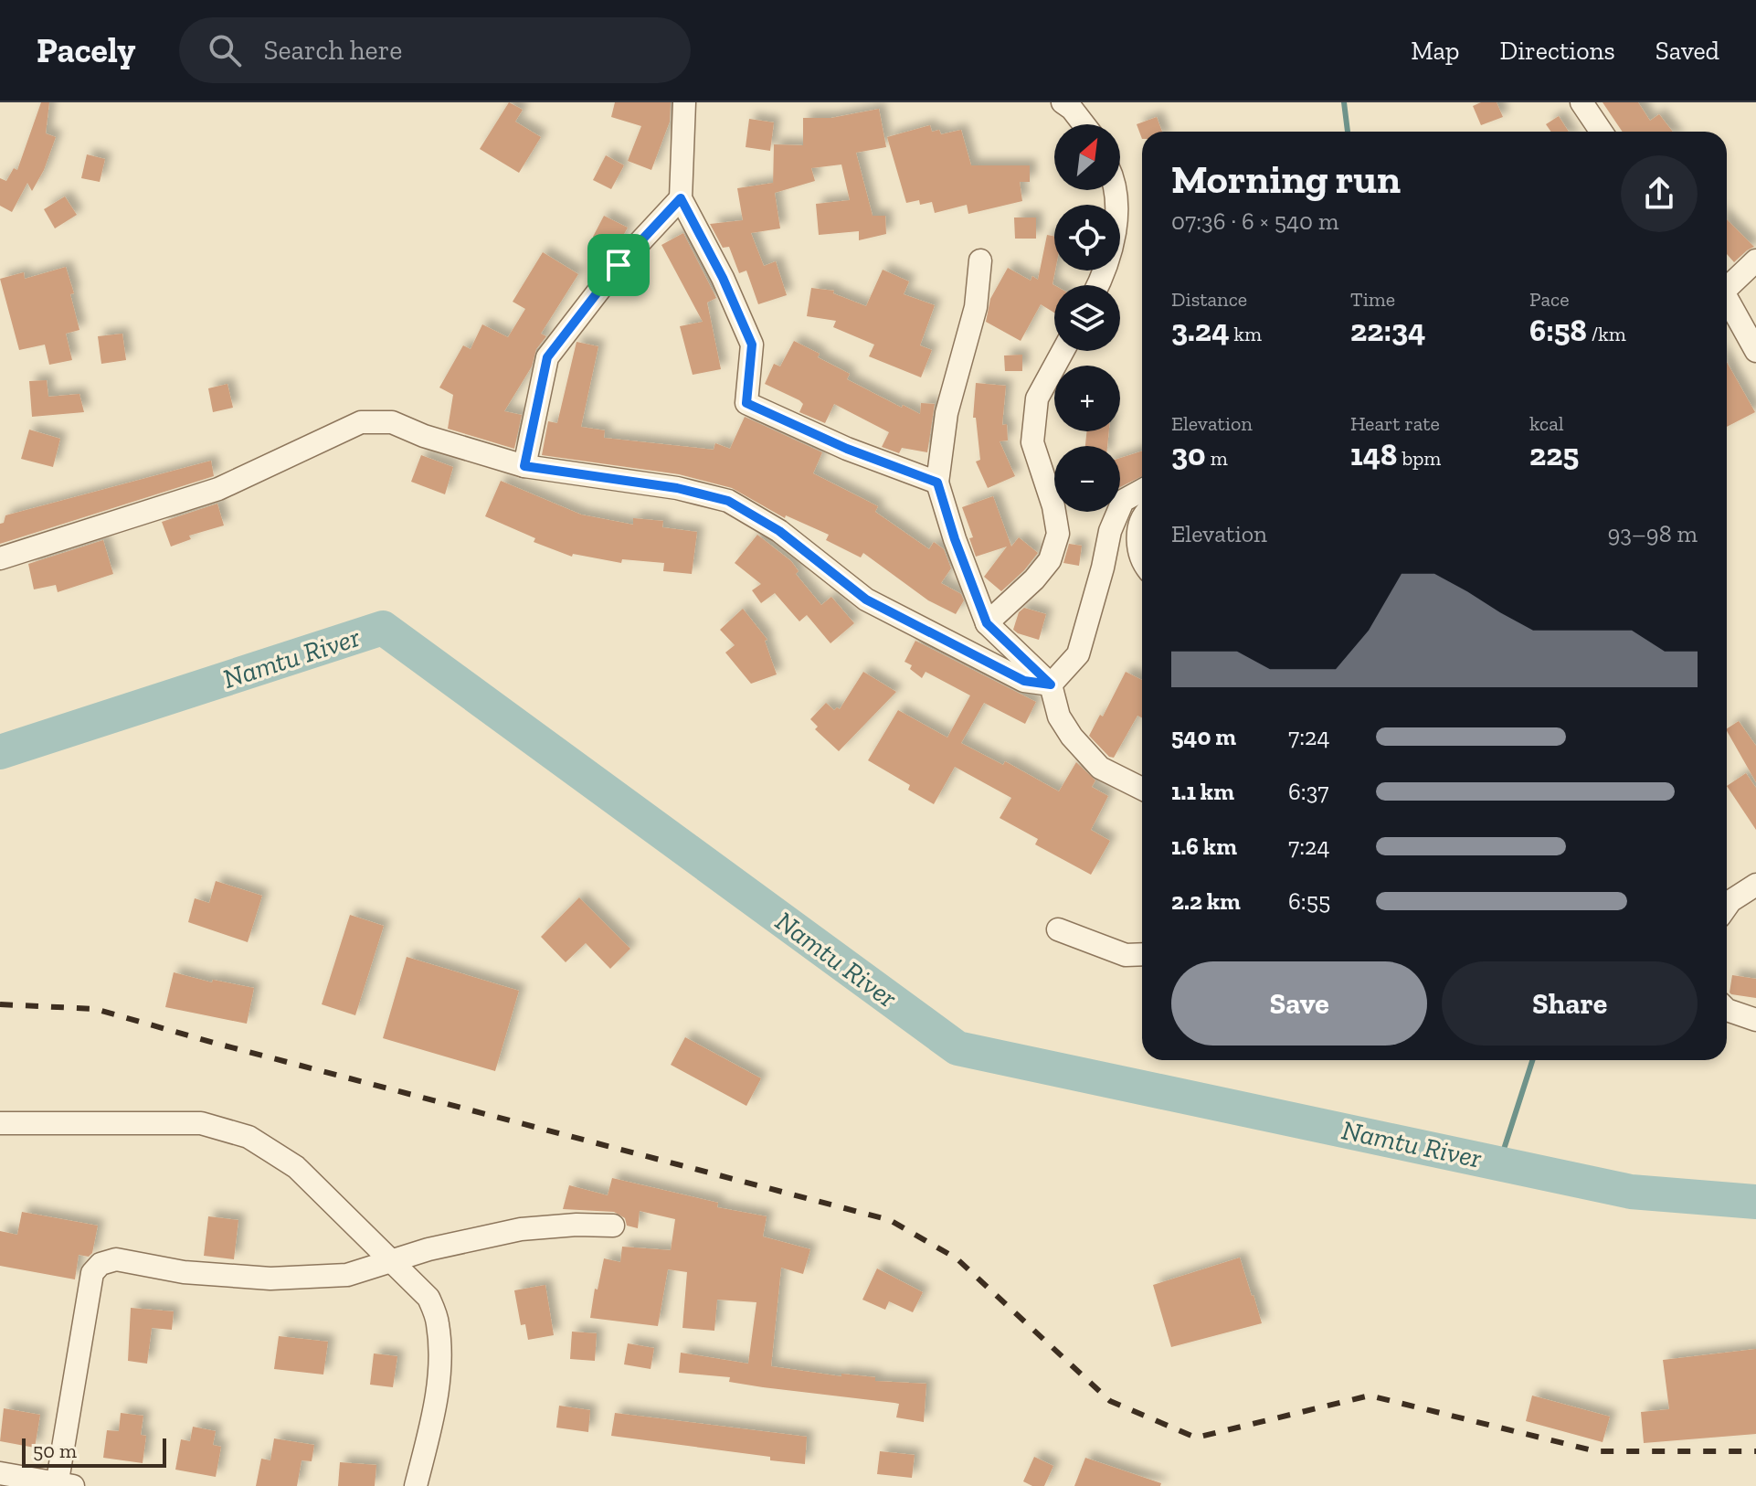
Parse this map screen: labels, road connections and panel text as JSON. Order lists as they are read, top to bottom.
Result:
{
  "water": ["Namtu River"],
  "scale_bar": "50 m",
  "north": "top right",
  "page": {
    "header": "Pacely",
    "search": "Search here",
    "nav": ["Map", "Directions", "Saved"],
    "map_buttons": ["+", "−"],
    "heading": ["Morning run", "07:36 · 6 × 540 m"],
    "stats": [
      ["Distance", "3.24 km"],
      ["Time", "22:34"],
      ["Pace", "6:58 /km"],
      ["Elevation", "30 m"],
      ["Heart rate", "148 bpm"],
      ["kcal", "225"]
    ],
    "chart": ["Elevation", "93–98 m"],
    "list": [
      {
        "name": "540 m",
        "note": "7:24"
      },
      {
        "name": "1.1 km",
        "note": "6:37"
      },
      {
        "name": "1.6 km",
        "note": "7:24"
      },
      {
        "name": "2.2 km",
        "note": "6:55"
      }
    ],
    "buttons": ["Save", "Share"],
    "scale": "50 m"
  }
}
